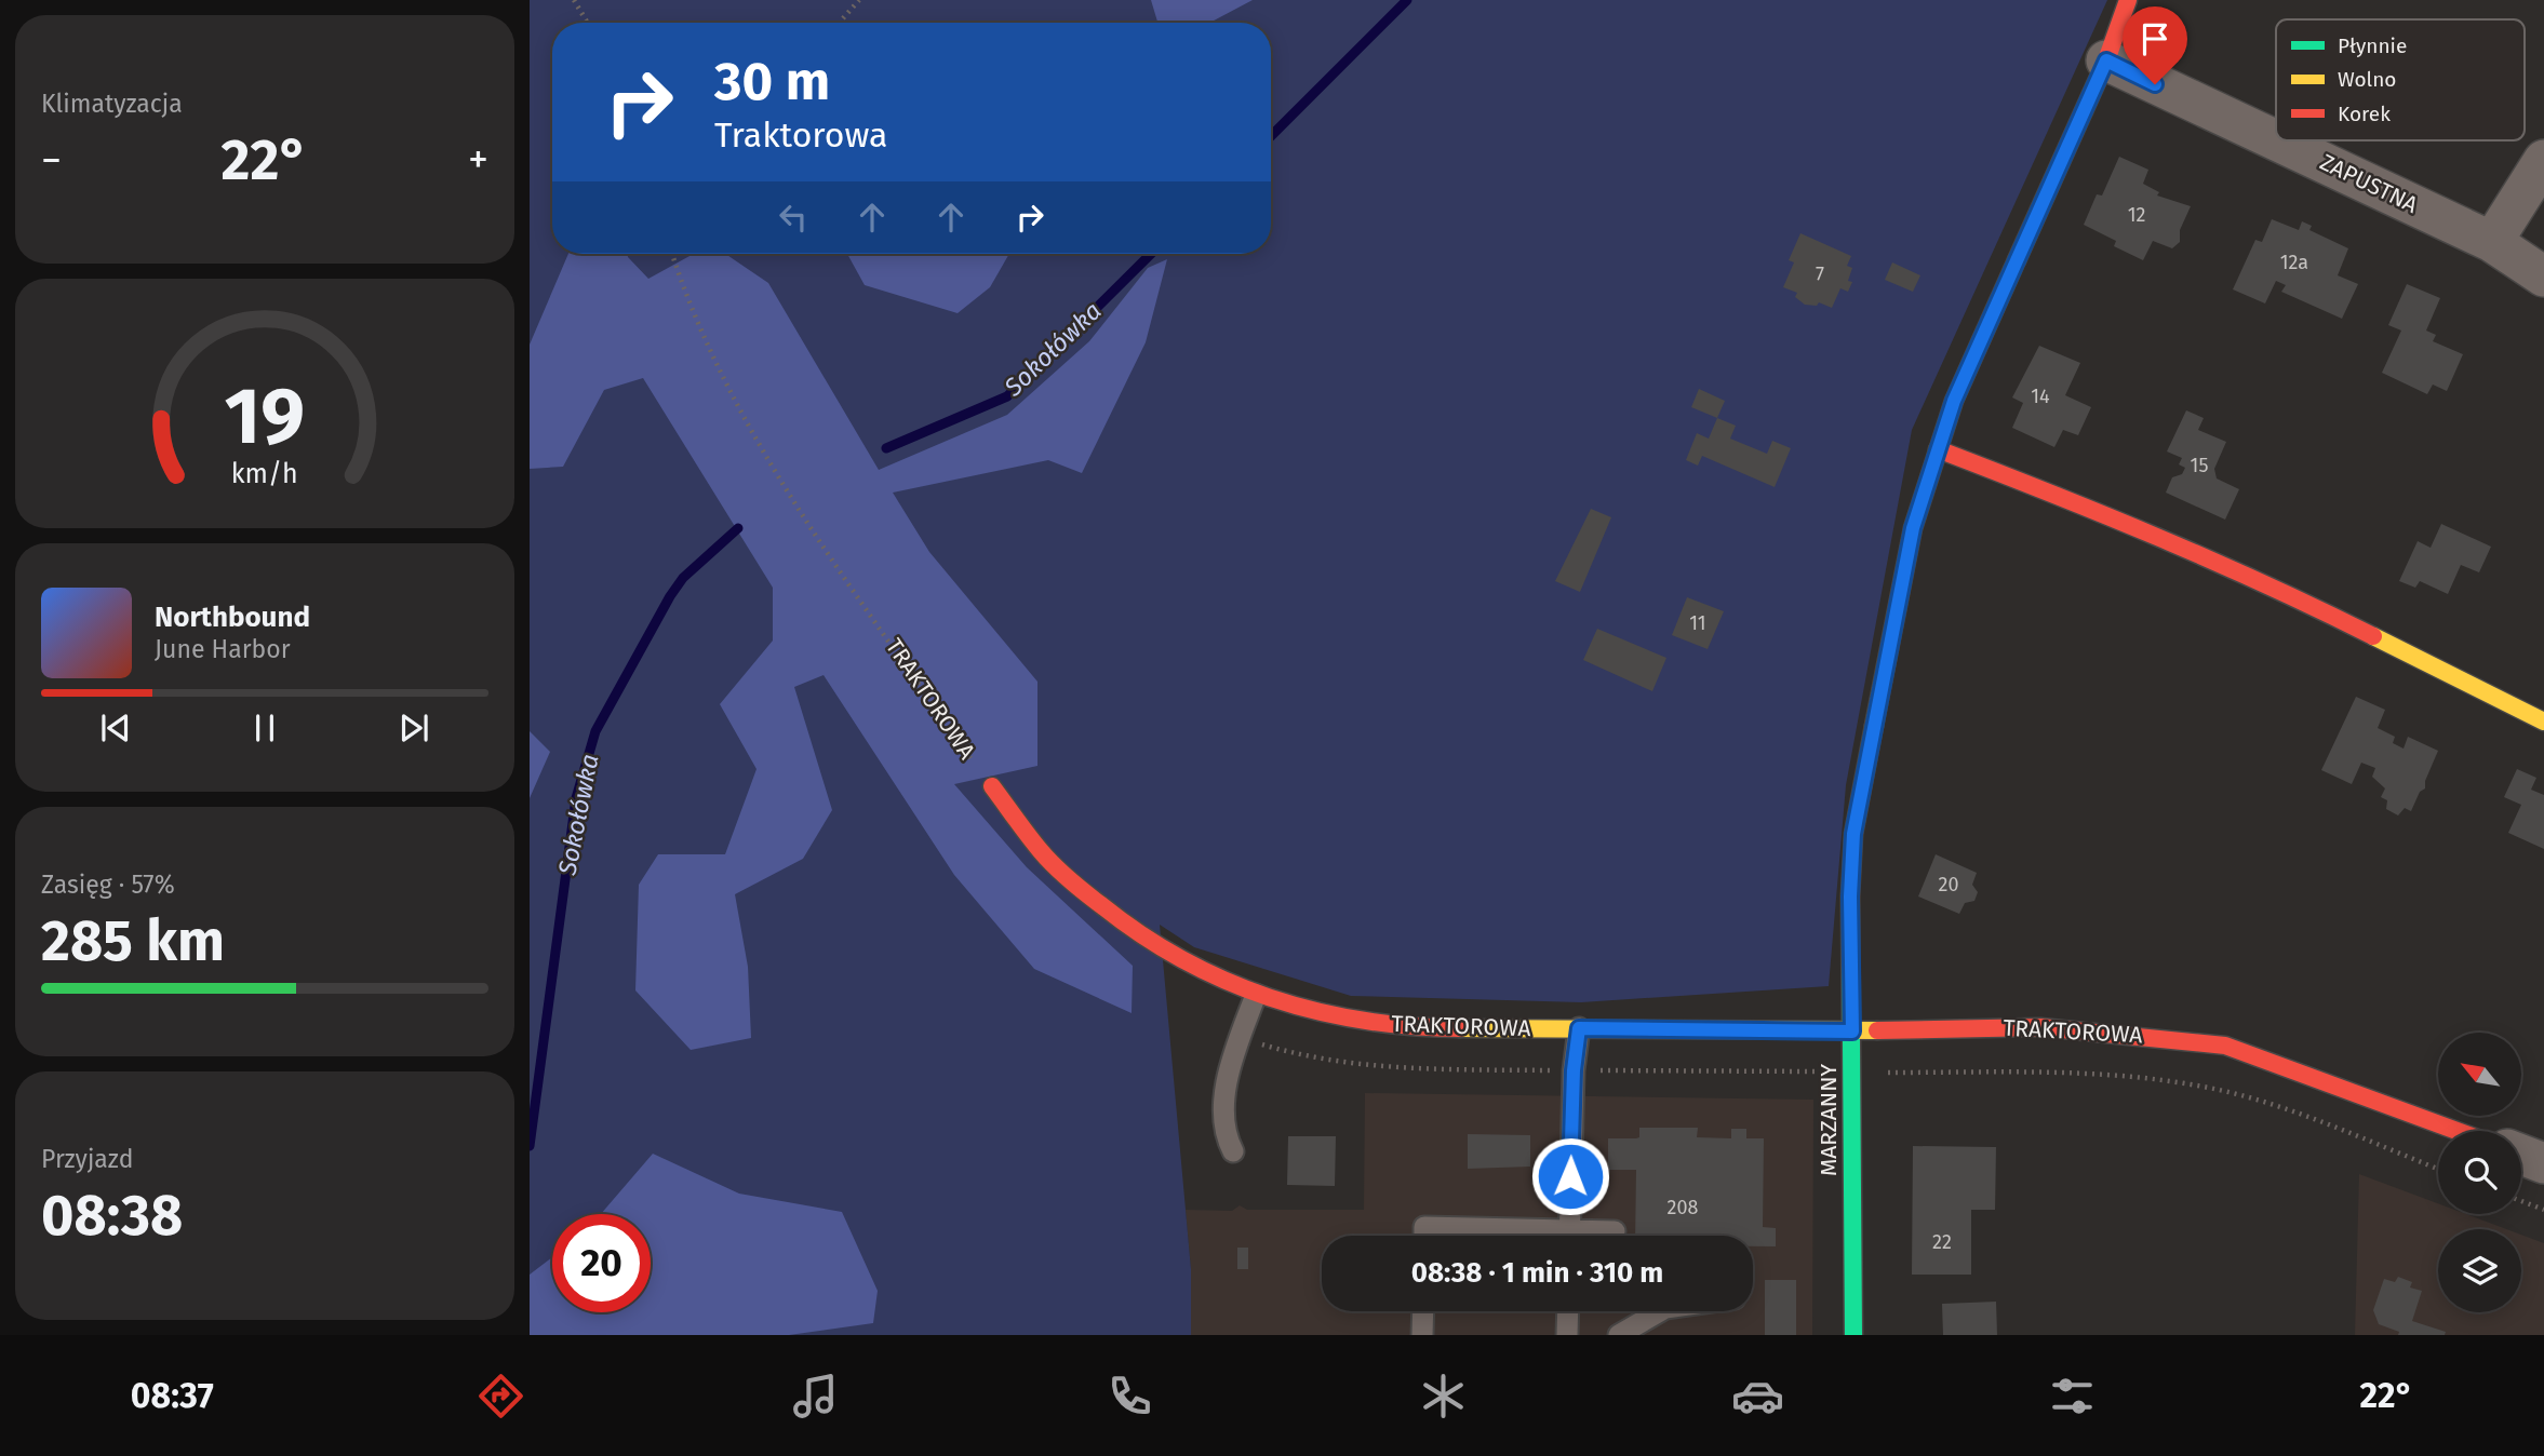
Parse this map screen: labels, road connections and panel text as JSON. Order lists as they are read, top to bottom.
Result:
{
  "streets": {
    "street": ["ZAPUSTNA", "TRAKTOROWA", "MARZANNY"]
  },
  "crossings": [
    ["ZAPUSTNA", "MARZANNY"],
    ["TRAKTOROWA", "MARZANNY"]
  ],
  "water": ["Sokołówka"],
  "house_numbers": [
    "12",
    "12a",
    "7",
    "14",
    "15",
    "11",
    "20",
    "208",
    "22"
  ],
  "legend": ["Płynnie", "Wolno", "Korek"],
  "north": "top left",
  "page": {
    "tile": [
      "Klimatyzacja",
      ["Zasięg · 57%", "285 km"],
      ["Przyjazd", "08:38"]
    ],
    "turn": ["30 m", "Traktorowa"],
    "heat": ["−", "22°", "+"],
    "song": ["Northbound", "June Harbor"],
    "limit": "20",
    "trip": "08:38 · 1 min · 310 m",
    "tabs": ["08:37", "22°"],
    "gauge": ["19", "km/h"]
  }
}
